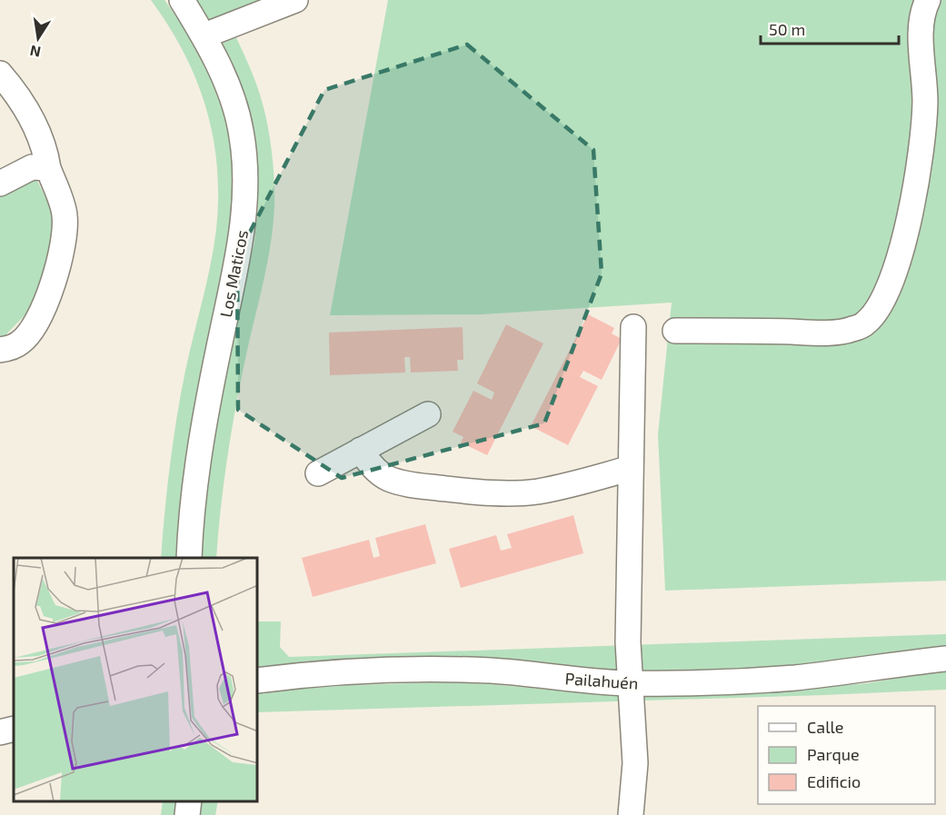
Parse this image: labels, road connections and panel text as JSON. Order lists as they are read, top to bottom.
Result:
{
  "streets": {
    "street": ["Los Maticos", "Pailahuén"]
  },
  "legend": ["Calle", "Parque", "Edificio"],
  "scale_bar": "50 m",
  "north": "bottom"
}
